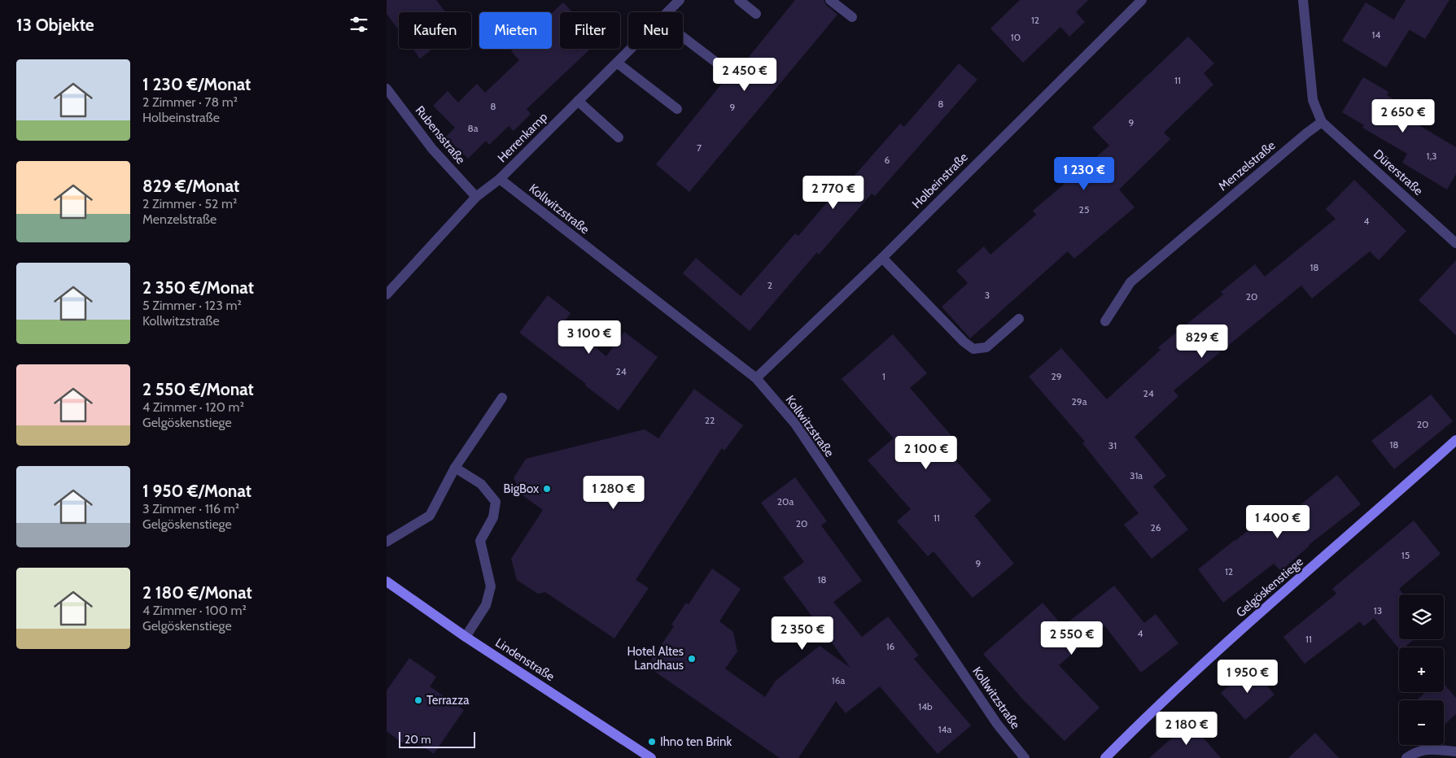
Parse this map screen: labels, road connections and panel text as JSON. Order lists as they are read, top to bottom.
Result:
{
  "streets": {
    "street": [
      "Rubensstraße",
      "Herrenkamp",
      "Menzelstraße",
      "Dürerstraße",
      "Holbeinstraße",
      "Kollwitzstraße",
      "Gelgöskenstiege",
      "Lindenstraße"
    ]
  },
  "crossings": [
    ["Rubensstraße", "Herrenkamp"],
    ["Herrenkamp", "Kollwitzstraße"],
    ["Menzelstraße", "Dürerstraße"],
    ["Holbeinstraße", "Kollwitzstraße"]
  ],
  "places": [
    "BigBox",
    "Hotel Altes Landhaus",
    "Terrazza",
    "Ihno ten Brink"
  ],
  "house_numbers": [
    "12",
    "14",
    "10",
    "11",
    "8",
    "8",
    "9",
    "9",
    "8a",
    "7",
    "1,3",
    "6",
    "25",
    "4",
    "18",
    "2",
    "3",
    "20",
    "24",
    "1",
    "29",
    "24",
    "29a",
    "22",
    "20",
    "18",
    "31",
    "31a",
    "20a",
    "11",
    "20",
    "26",
    "15",
    "9",
    "12",
    "18",
    "13",
    "4",
    "11",
    "16",
    "16a",
    "14b",
    "14a"
  ],
  "scale_bar": "20 m",
  "page": {
    "heading": "13 Objekte",
    "chip": [
      "Kaufen",
      "Mieten",
      "Filter",
      "Neu"
    ],
    "list": [
      {
        "name": "1 230 €/Monat",
        "note": "2 Zimmer · 78 m² · Holbeinstraße"
      },
      {
        "name": "829 €/Monat",
        "note": "2 Zimmer · 52 m² · Menzelstraße"
      },
      {
        "name": "2 350 €/Monat",
        "note": "5 Zimmer · 123 m² · Kollwitzstraße"
      },
      {
        "name": "2 550 €/Monat",
        "note": "4 Zimmer · 120 m² · Gelgöskenstiege"
      },
      {
        "name": "1 950 €/Monat",
        "note": "3 Zimmer · 116 m² · Gelgöskenstiege"
      },
      {
        "name": "2 180 €/Monat",
        "note": "4 Zimmer · 100 m² · Gelgöskenstiege"
      }
    ],
    "price": [
      "2 450 €",
      "2 650 €",
      "1 230 €",
      "2 770 €",
      "3 100 €",
      "829 €",
      "2 100 €",
      "1 280 €",
      "1 400 €",
      "2 350 €",
      "2 550 €",
      "1 950 €",
      "2 180 €"
    ],
    "map_buttons": ["+", "−"],
    "scale": "20 m"
  }
}
